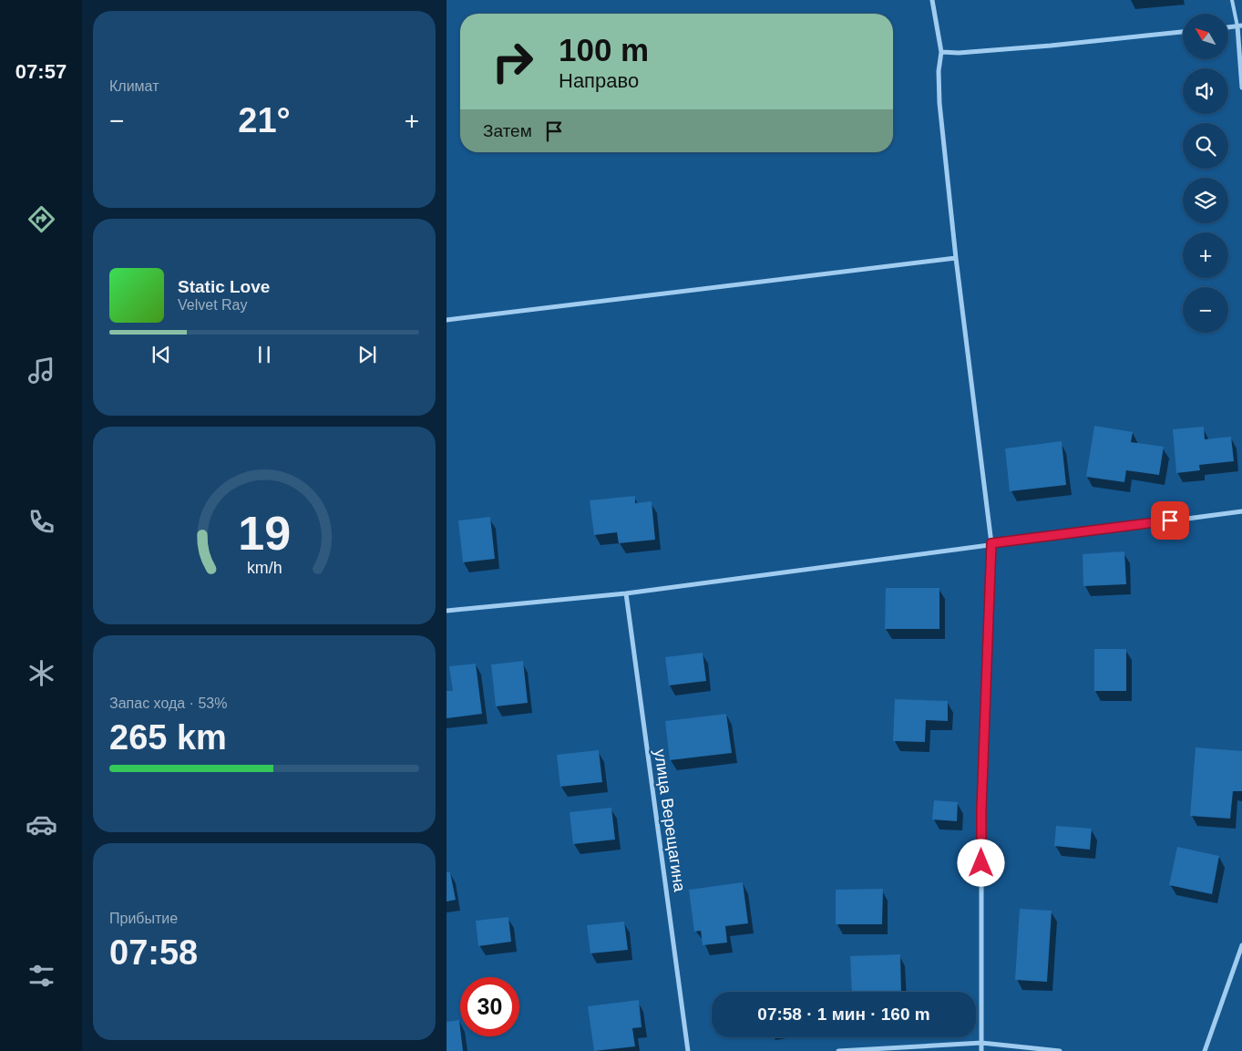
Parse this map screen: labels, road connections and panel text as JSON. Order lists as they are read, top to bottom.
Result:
{
  "streets": {
    "street": ["улица Верещагина"]
  },
  "north": "top left",
  "page": {
    "tabs": "07:57",
    "tile": [
      "Климат",
      ["Запас хода · 53%", "265 km"],
      ["Прибытие", "07:58"]
    ],
    "map_buttons": ["+", "−"],
    "turn": ["100 m", "Направо"],
    "heat": ["−", "21°", "+"],
    "then": "Затем",
    "song": ["Static Love", "Velvet Ray"],
    "limit": "30",
    "trip": "07:58 · 1 мин · 160 m",
    "gauge": ["19", "km/h"]
  }
}
